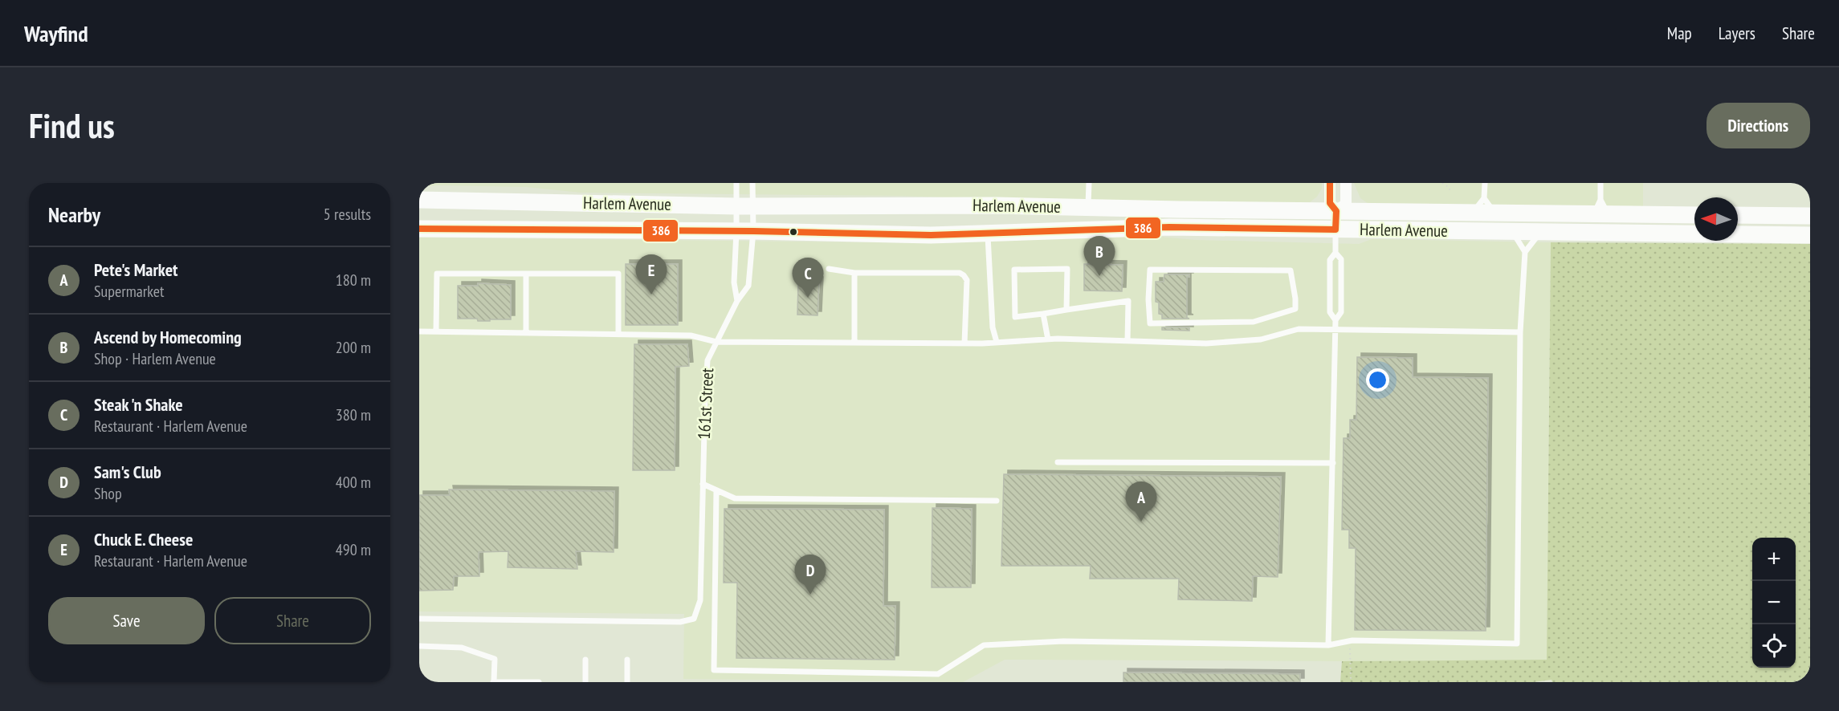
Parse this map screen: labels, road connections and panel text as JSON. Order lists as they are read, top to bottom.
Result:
{
  "streets": {
    "main road": ["Harlem Avenue"],
    "lane": ["161st Street"]
  },
  "crossings": [
    ["Harlem Avenue", "161st Street"]
  ],
  "lines": ["transit line 386"],
  "north": "left",
  "page": {
    "header": "Wayfind",
    "nav": ["Map", "Layers", "Share"],
    "buttons": [
      "Directions",
      ["Save", "Share"]
    ],
    "title": "Find us",
    "heading": ["Nearby", "5 results"],
    "pins": [
      "B",
      "E",
      "C",
      "A",
      "D"
    ],
    "list": [
      {
        "mark": "A",
        "name": "Pete's Market",
        "note": "Supermarket",
        "value": "180 m"
      },
      {
        "mark": "B",
        "name": "Ascend by Homecoming",
        "note": "Shop · Harlem Avenue",
        "value": "200 m"
      },
      {
        "mark": "C",
        "name": "Steak 'n Shake",
        "note": "Restaurant · Harlem Avenue",
        "value": "380 m"
      },
      {
        "mark": "D",
        "name": "Sam's Club",
        "note": "Shop",
        "value": "400 m"
      },
      {
        "mark": "E",
        "name": "Chuck E. Cheese",
        "note": "Restaurant · Harlem Avenue",
        "value": "490 m"
      }
    ],
    "map_buttons": ["+", "−"]
  }
}
